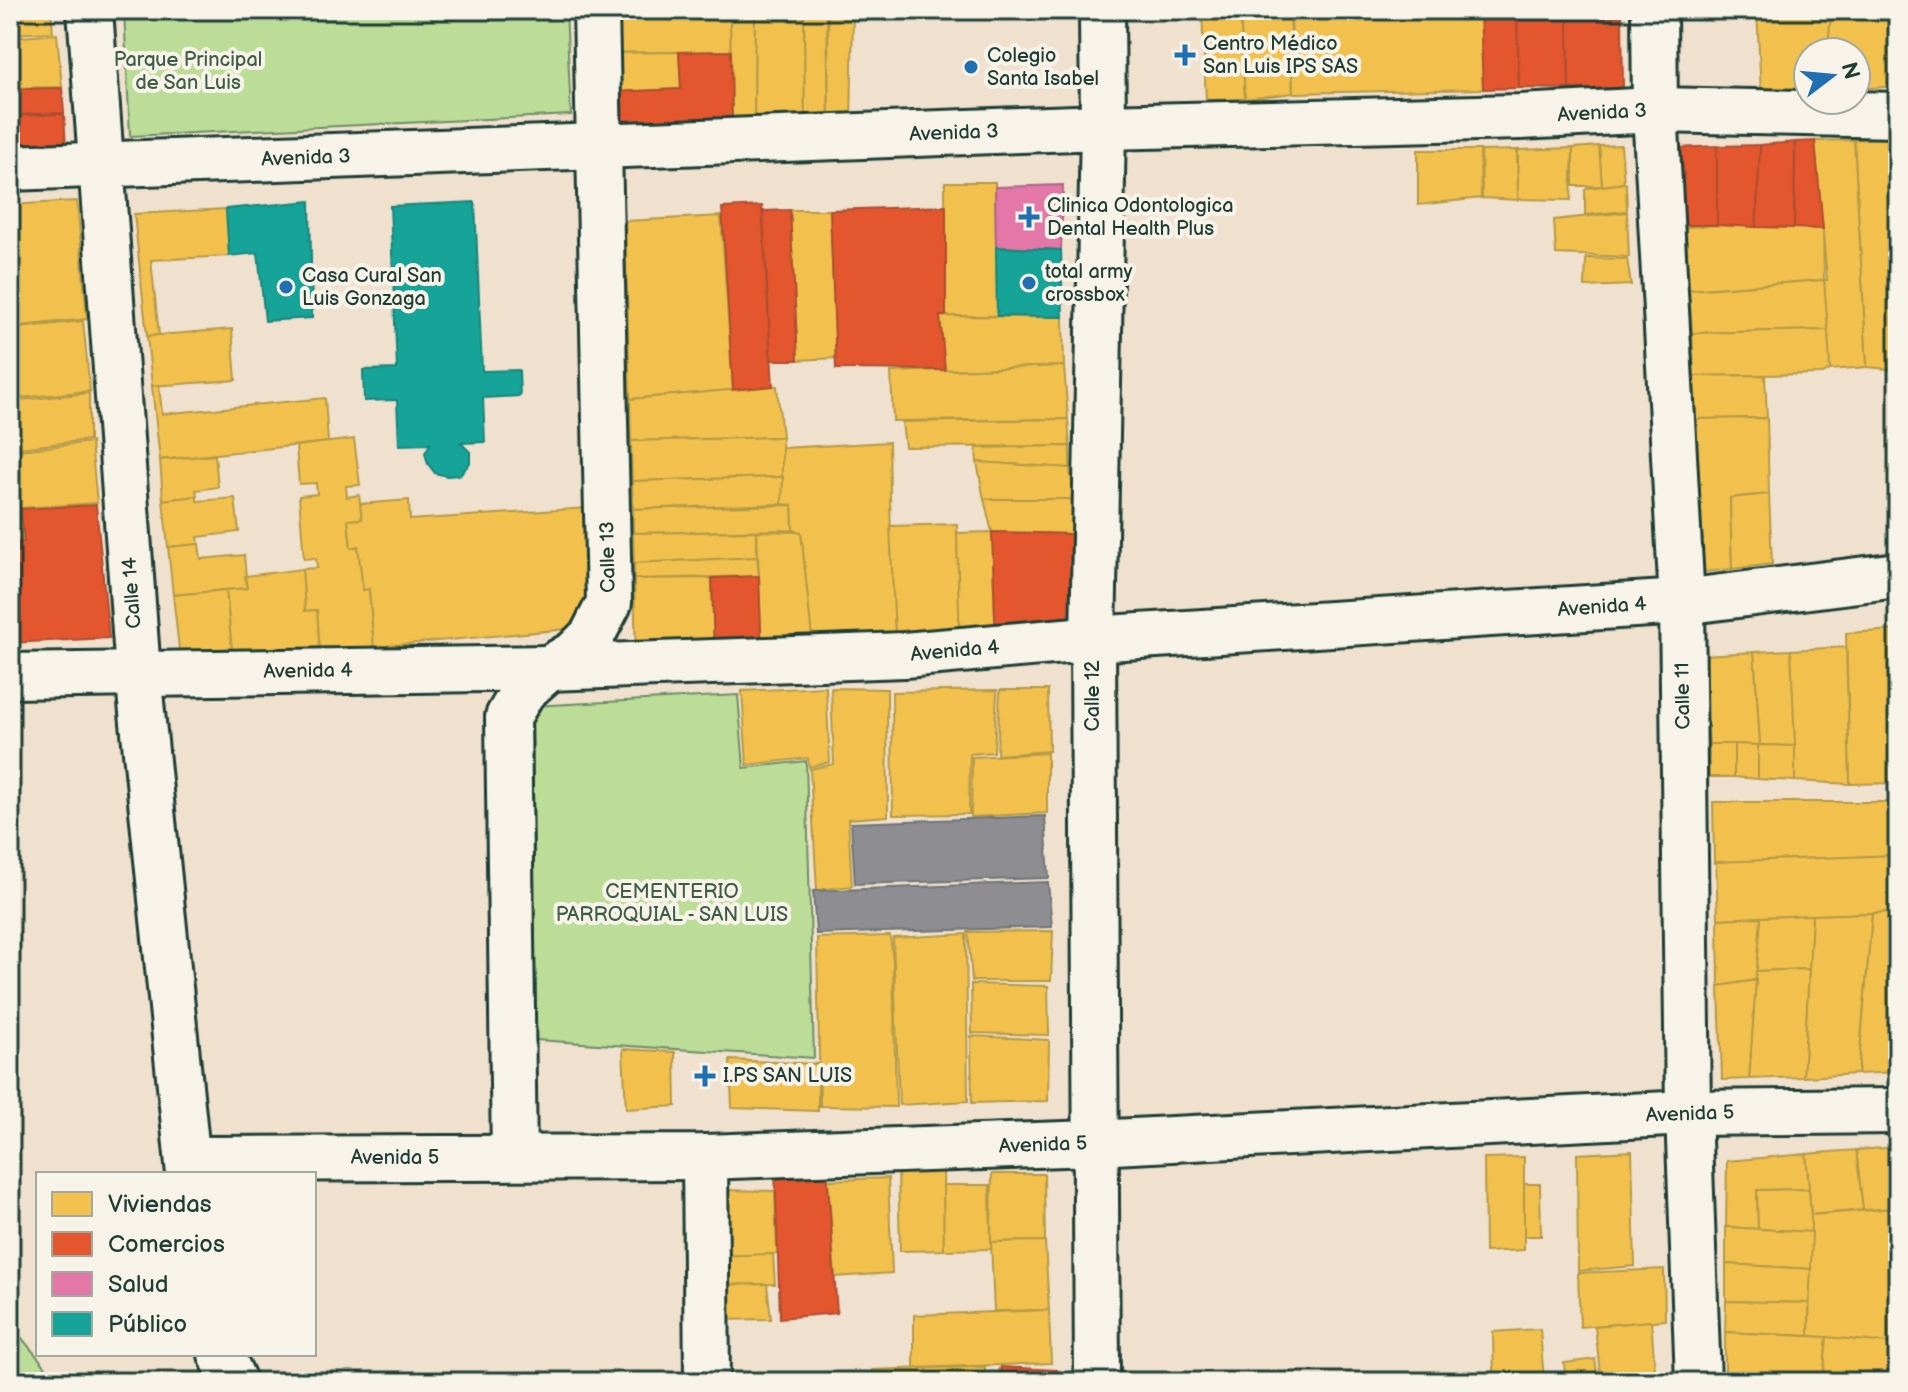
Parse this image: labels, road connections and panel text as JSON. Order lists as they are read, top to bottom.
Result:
{
  "streets": {
    "street": [
      "Avenida 3",
      "Calle 13",
      "Calle 14",
      "Avenida 4",
      "Calle 12",
      "Calle 11",
      "Avenida 5"
    ]
  },
  "crossings": [
    ["Avenida 3", "Calle 13"],
    ["Avenida 3", "Calle 14"],
    ["Avenida 3", "Calle 12"],
    ["Avenida 3", "Calle 11"],
    ["Calle 13", "Avenida 4"],
    ["Calle 13", "Avenida 5"],
    ["Calle 14", "Avenida 4"],
    ["Calle 14", "Avenida 5"],
    ["Avenida 4", "Calle 12"],
    ["Avenida 4", "Calle 11"],
    ["Calle 12", "Avenida 5"],
    ["Calle 11", "Avenida 5"]
  ],
  "parks": ["Parque Principal de San Luis", "CEMENTERIO PARROQUIAL - SAN LUIS"],
  "places": {
    "health": ["Centro Médico San Luis IPS SAS", "Clinica Odontologica Dental Health Plus", "I.PS SAN LUIS"],
    "other": ["Colegio Santa Isabel", "total army crossbox", "Casa Cural San Luis Gonzaga"]
  },
  "legend": [
    "Viviendas",
    "Comercios",
    "Salud",
    "Público"
  ],
  "north": "right"
}
